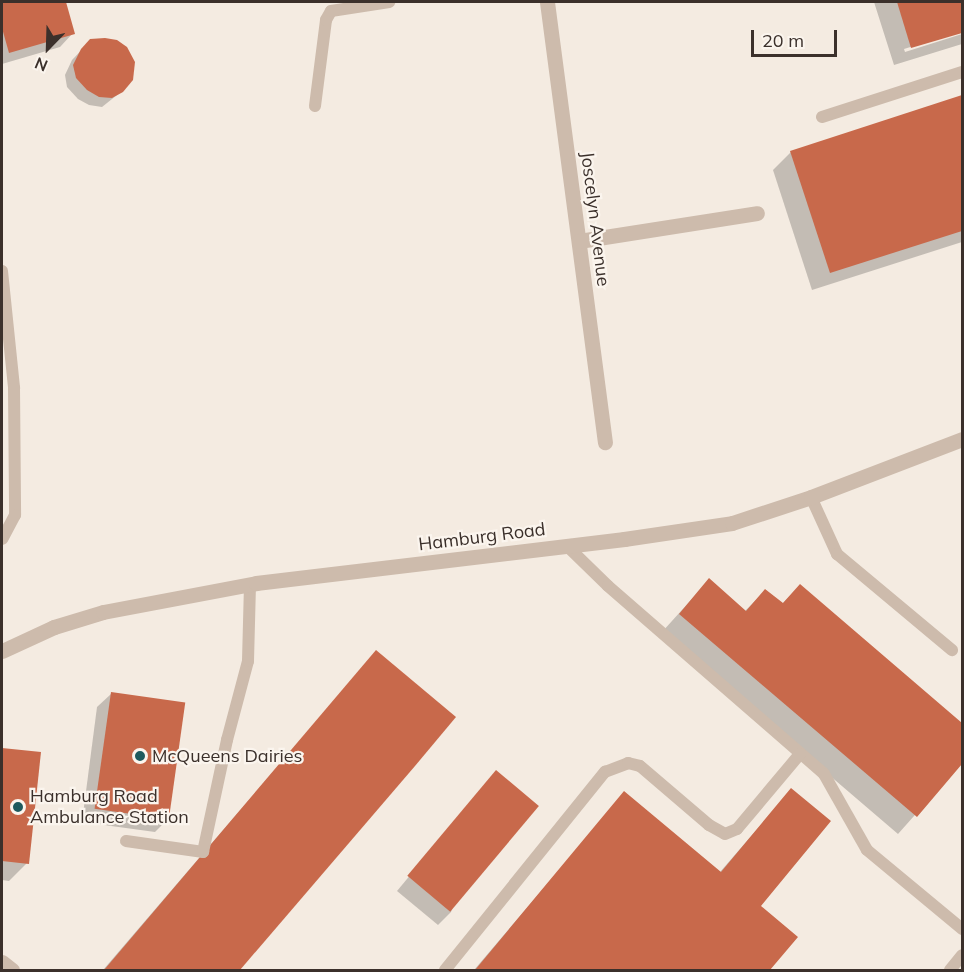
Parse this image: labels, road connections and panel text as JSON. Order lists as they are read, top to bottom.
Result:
{
  "streets": {
    "street": ["Joscelyn Avenue", "Hamburg Road"]
  },
  "places": ["McQueens Dairies", "Hamburg Road Ambulance Station"],
  "scale_bar": "20 m",
  "north": "bottom left"
}
